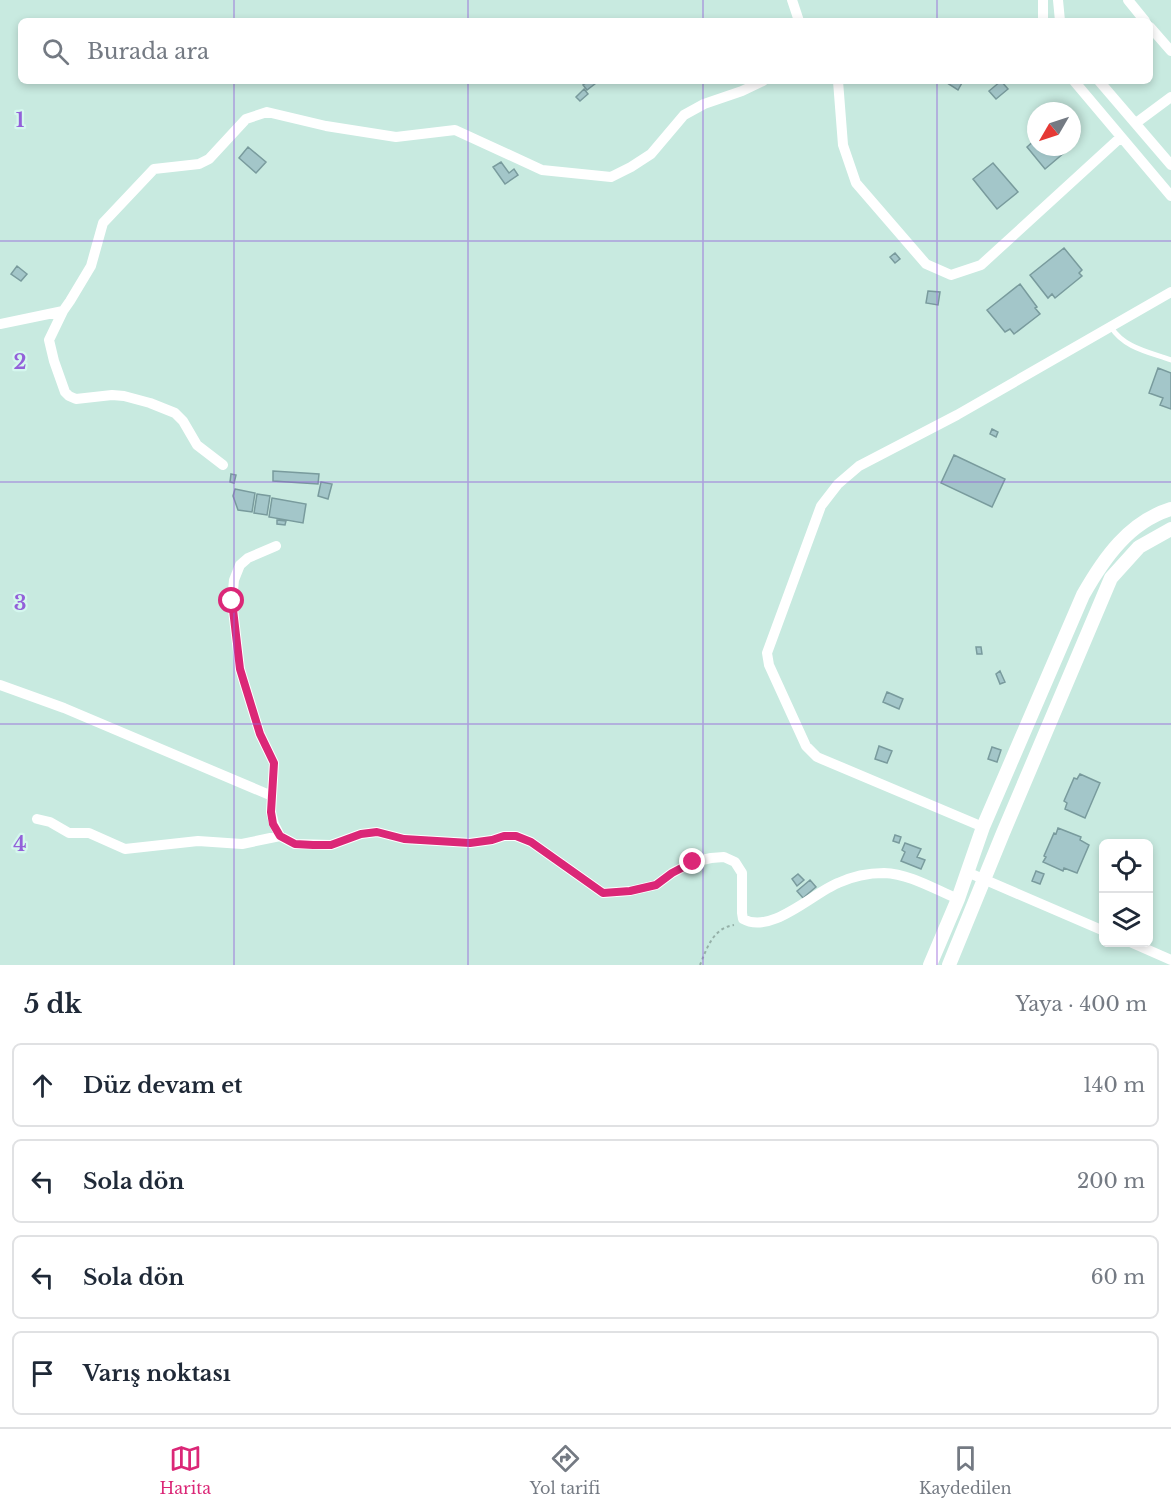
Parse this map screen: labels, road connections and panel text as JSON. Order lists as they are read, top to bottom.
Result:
{
  "north": "bottom left",
  "page": {
    "search": "Burada ara",
    "heading": ["5 dk", "Yaya · 400 m"],
    "list": [
      ["Düz devam et", "140 m"],
      ["Sola dön", "200 m"],
      ["Sola dön", "60 m"],
      "Varış noktası"
    ],
    "nav": ["Harita", "Yol tarifi", "Kaydedilen"]
  },
  "grid": {
    "rows": [
      "1",
      "2",
      "3",
      "4"
    ]
  }
}
